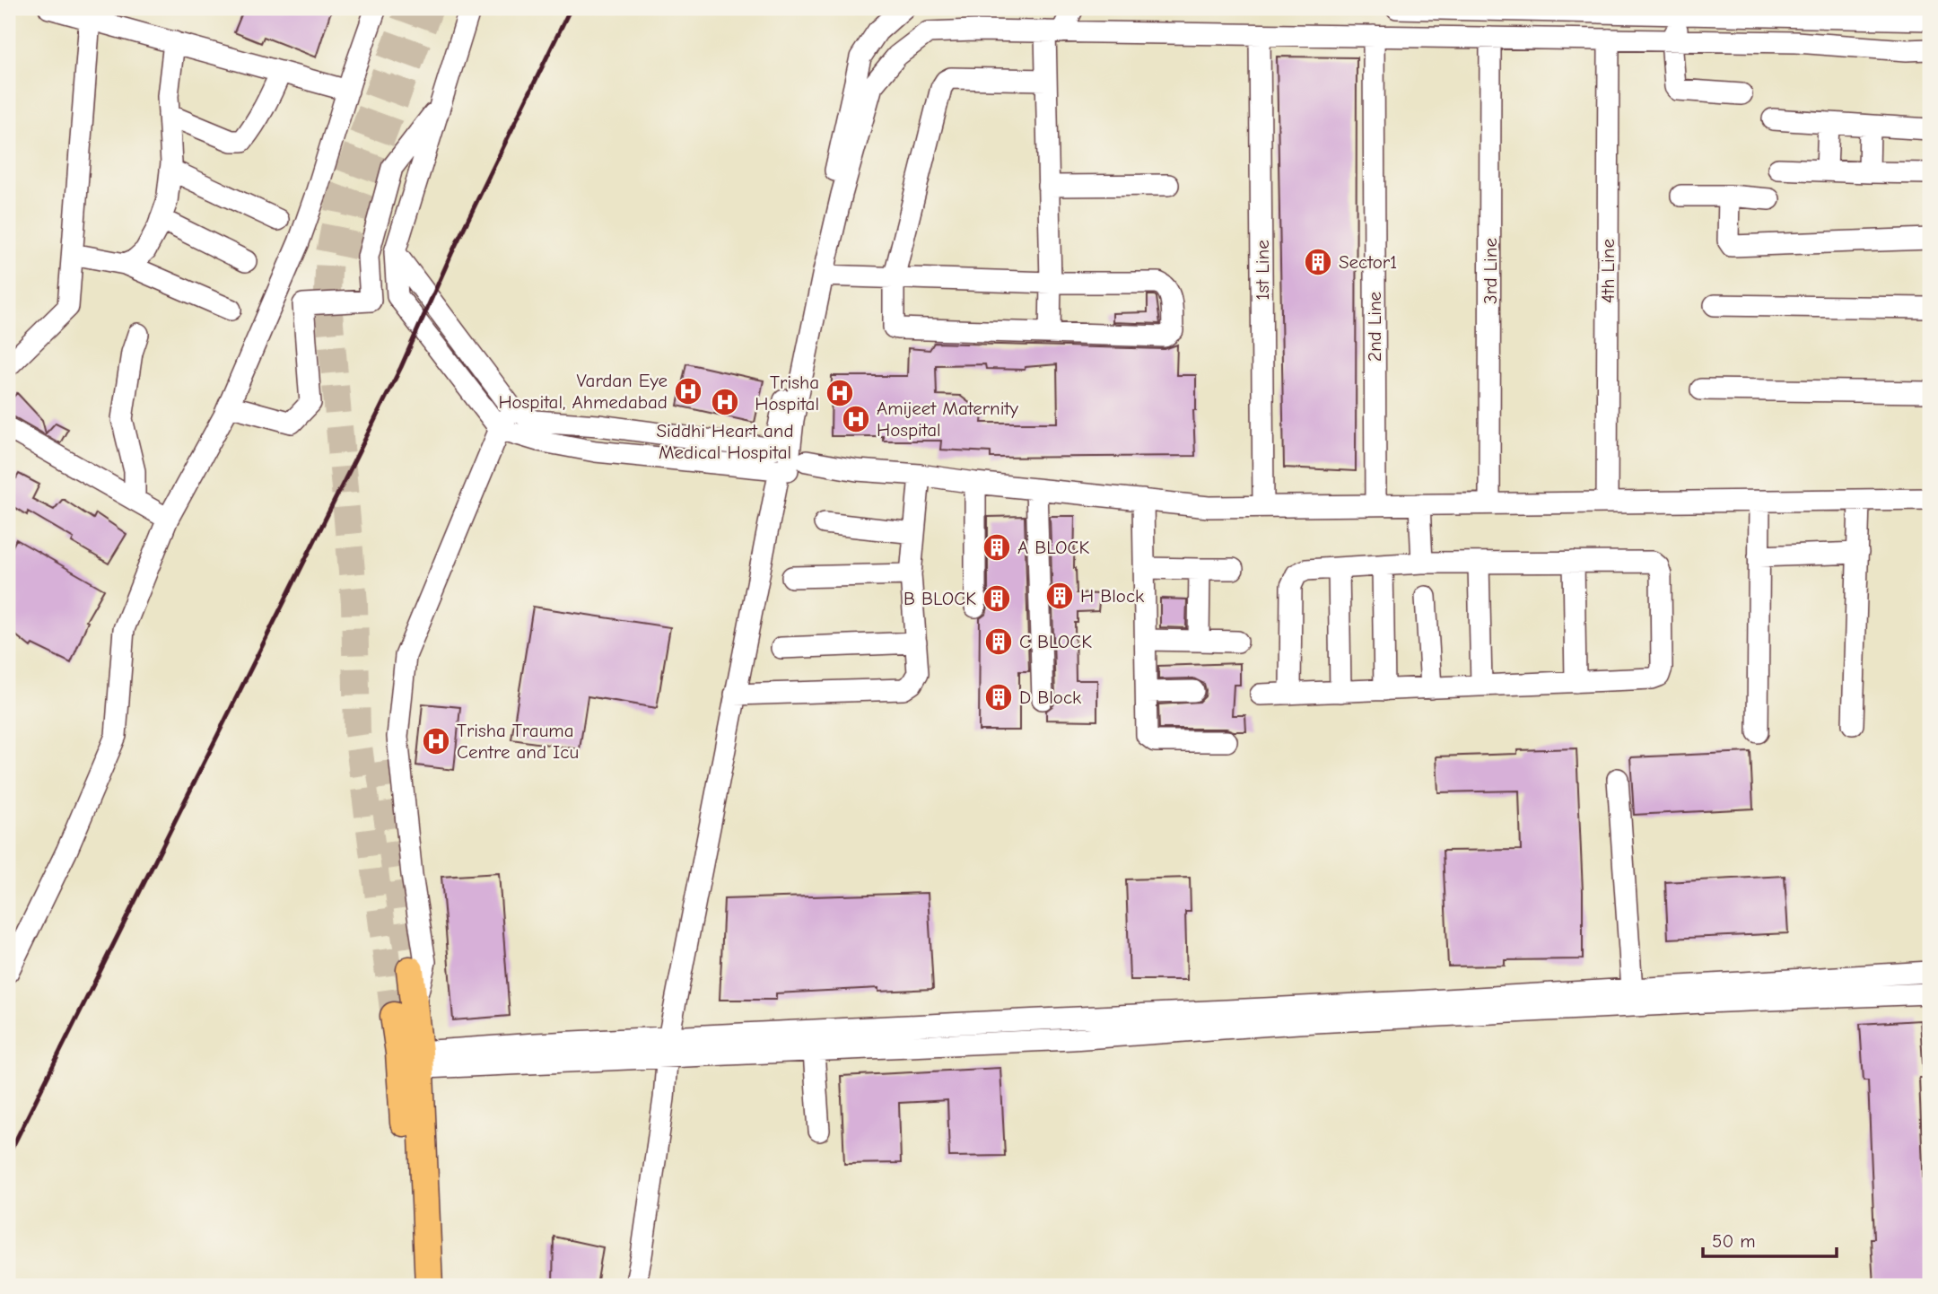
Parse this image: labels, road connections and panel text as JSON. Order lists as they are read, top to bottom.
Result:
{
  "streets": {
    "street": [
      "1st Line",
      "3rd Line",
      "4th Line",
      "2nd Line"
    ]
  },
  "places": {
    "building": [
      "Sector1",
      "A BLOCK",
      "H Block",
      "B BLOCK",
      "C BLOCK",
      "D Block"
    ],
    "hospital": [
      "Vardan Eye Hospital, Ahmedabad",
      "Trisha Hospital",
      "Siddhi Heart and Medical Hospital",
      "Amijeet Maternity Hospital",
      "Trisha Trauma Centre and Icu"
    ]
  },
  "scale_bar": "50 m"
}
